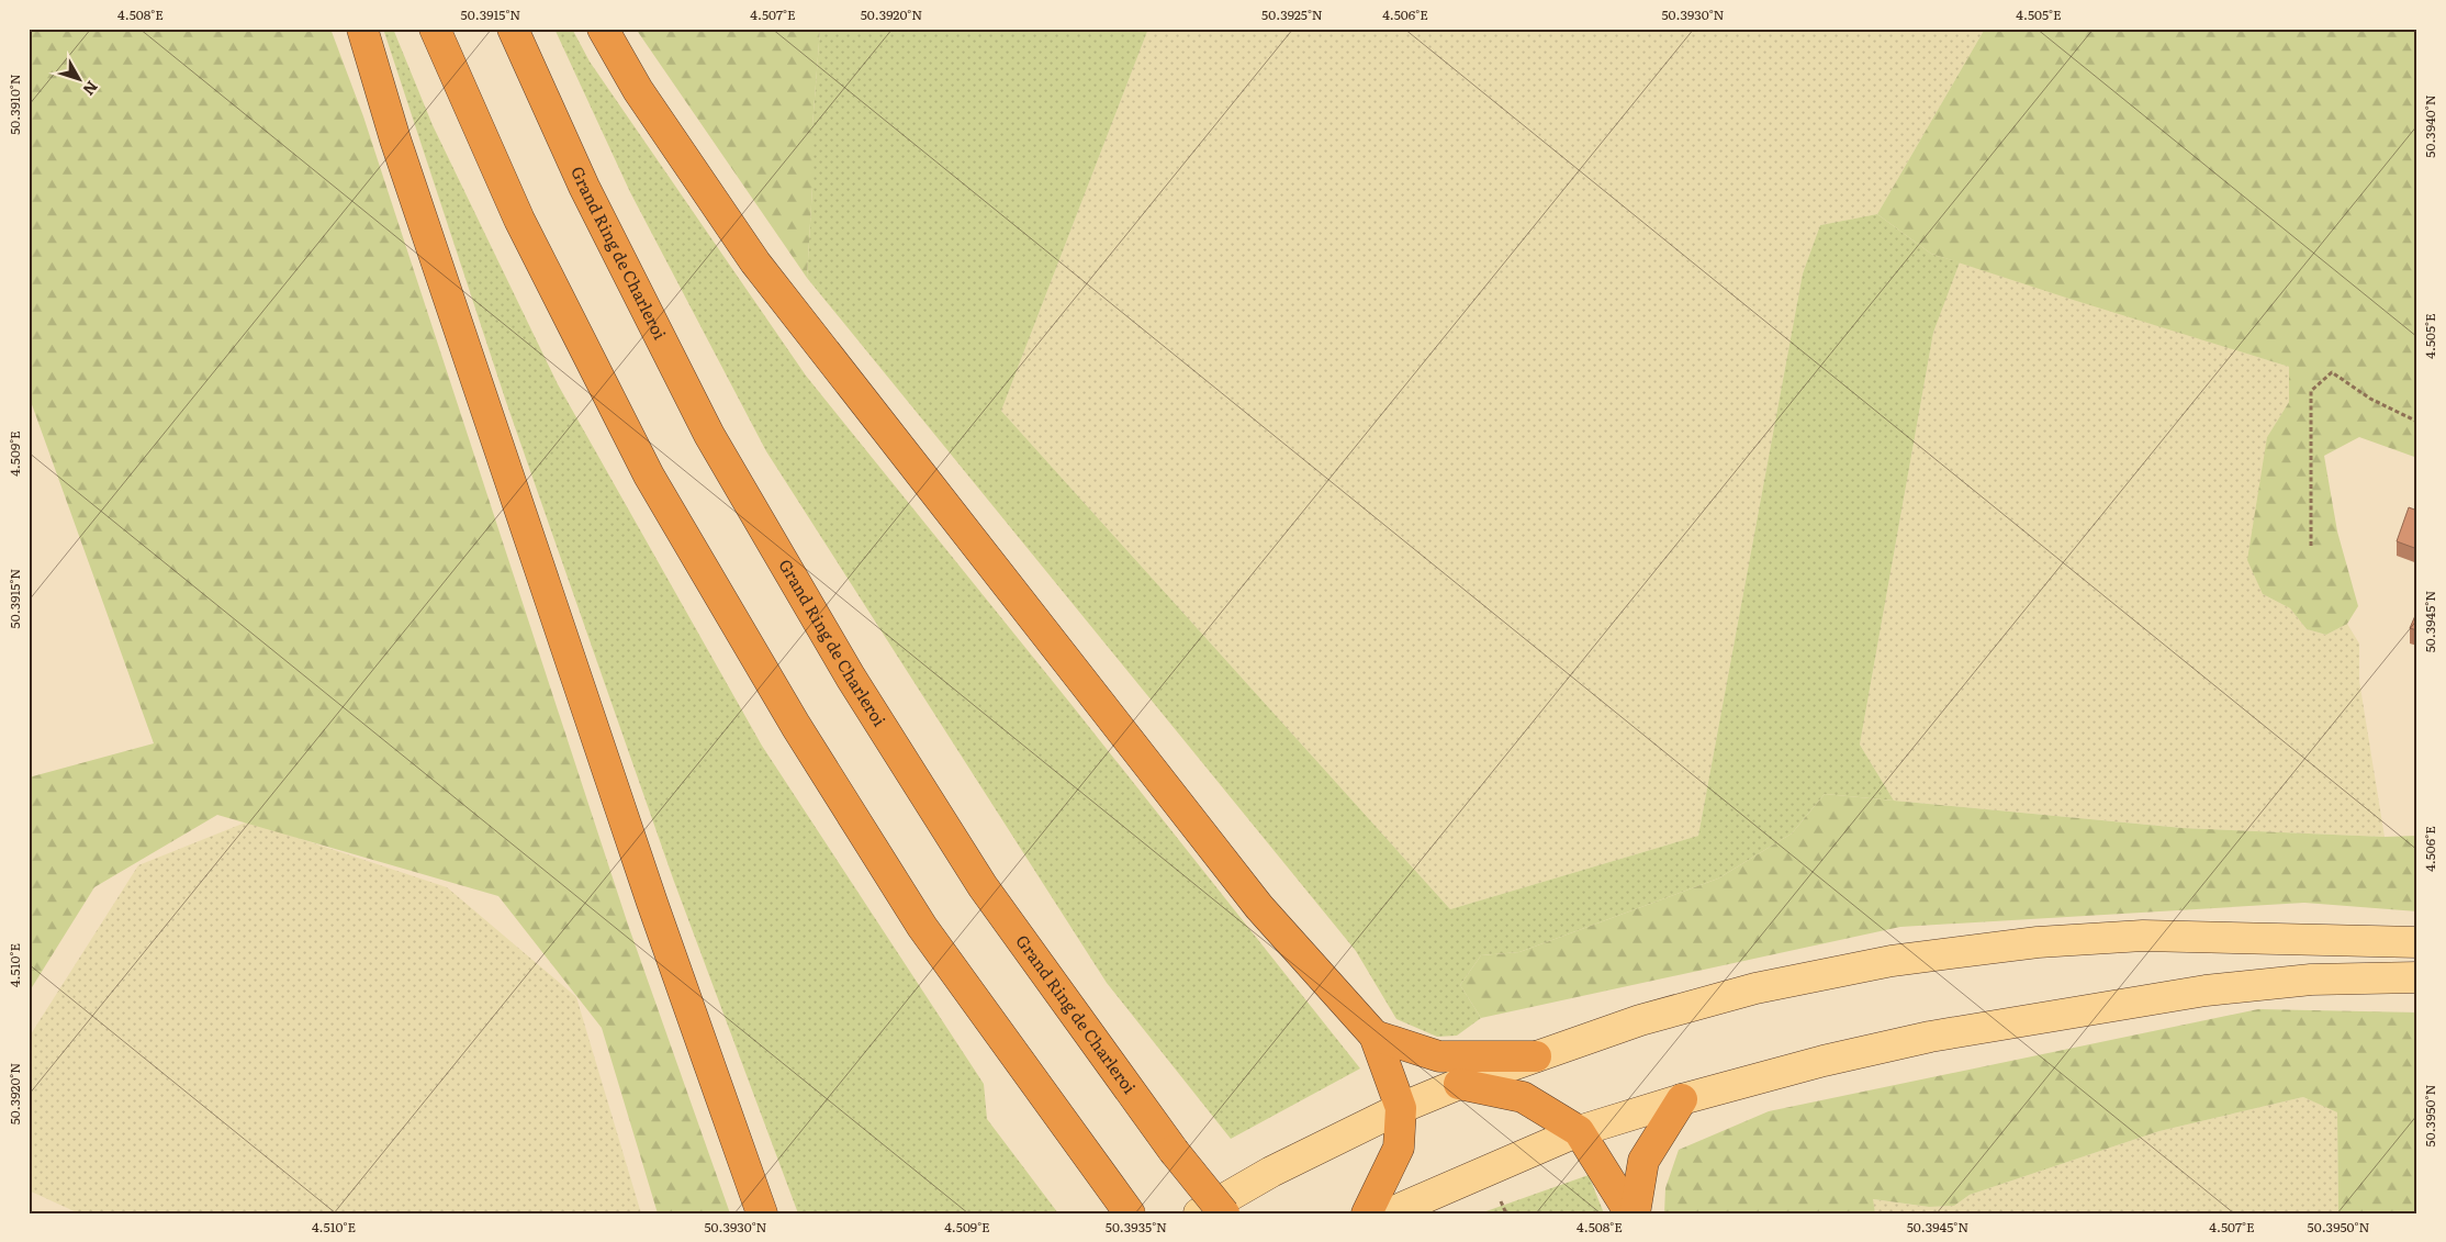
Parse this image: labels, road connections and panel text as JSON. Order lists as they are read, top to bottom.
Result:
{
  "streets": {
    "highway": ["Grand Ring de Charleroi"]
  },
  "north": "bottom right",
  "coordinates": [
    "4.508°E",
    "50.3915°N",
    "4.507°E",
    "50.3920°N",
    "50.3925°N",
    "4.506°E",
    "50.3930°N",
    "4.505°E",
    "50.3910°N",
    "50.3940°N",
    "4.509°E",
    "50.3945°N",
    "4.510°E",
    "50.3950°N",
    "50.3935°N"
  ]
}
